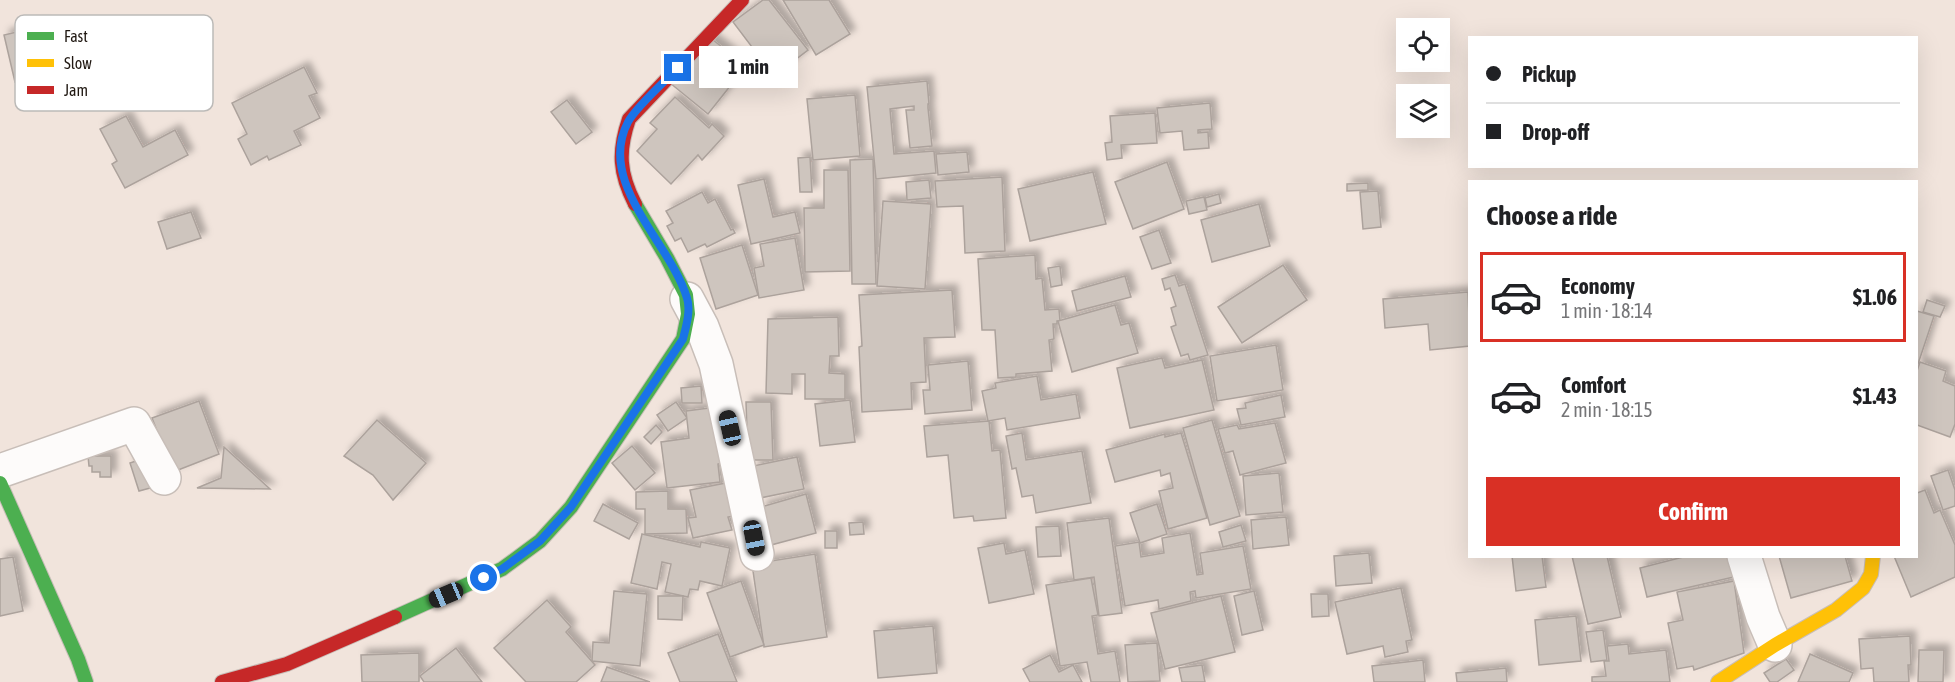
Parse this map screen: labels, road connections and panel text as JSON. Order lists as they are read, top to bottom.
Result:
{
  "legend": ["Fast", "Slow", "Jam"],
  "page": {
    "banner": ["Pickup", "Drop-off"],
    "bubble": "1 min",
    "heading": "Choose a ride",
    "list": [
      {
        "name": "Economy",
        "note": "1 min · 18:14",
        "value": "$1.06"
      },
      {
        "name": "Comfort",
        "note": "2 min · 18:15",
        "value": "$1.43"
      }
    ],
    "buttons": "Confirm"
  }
}
